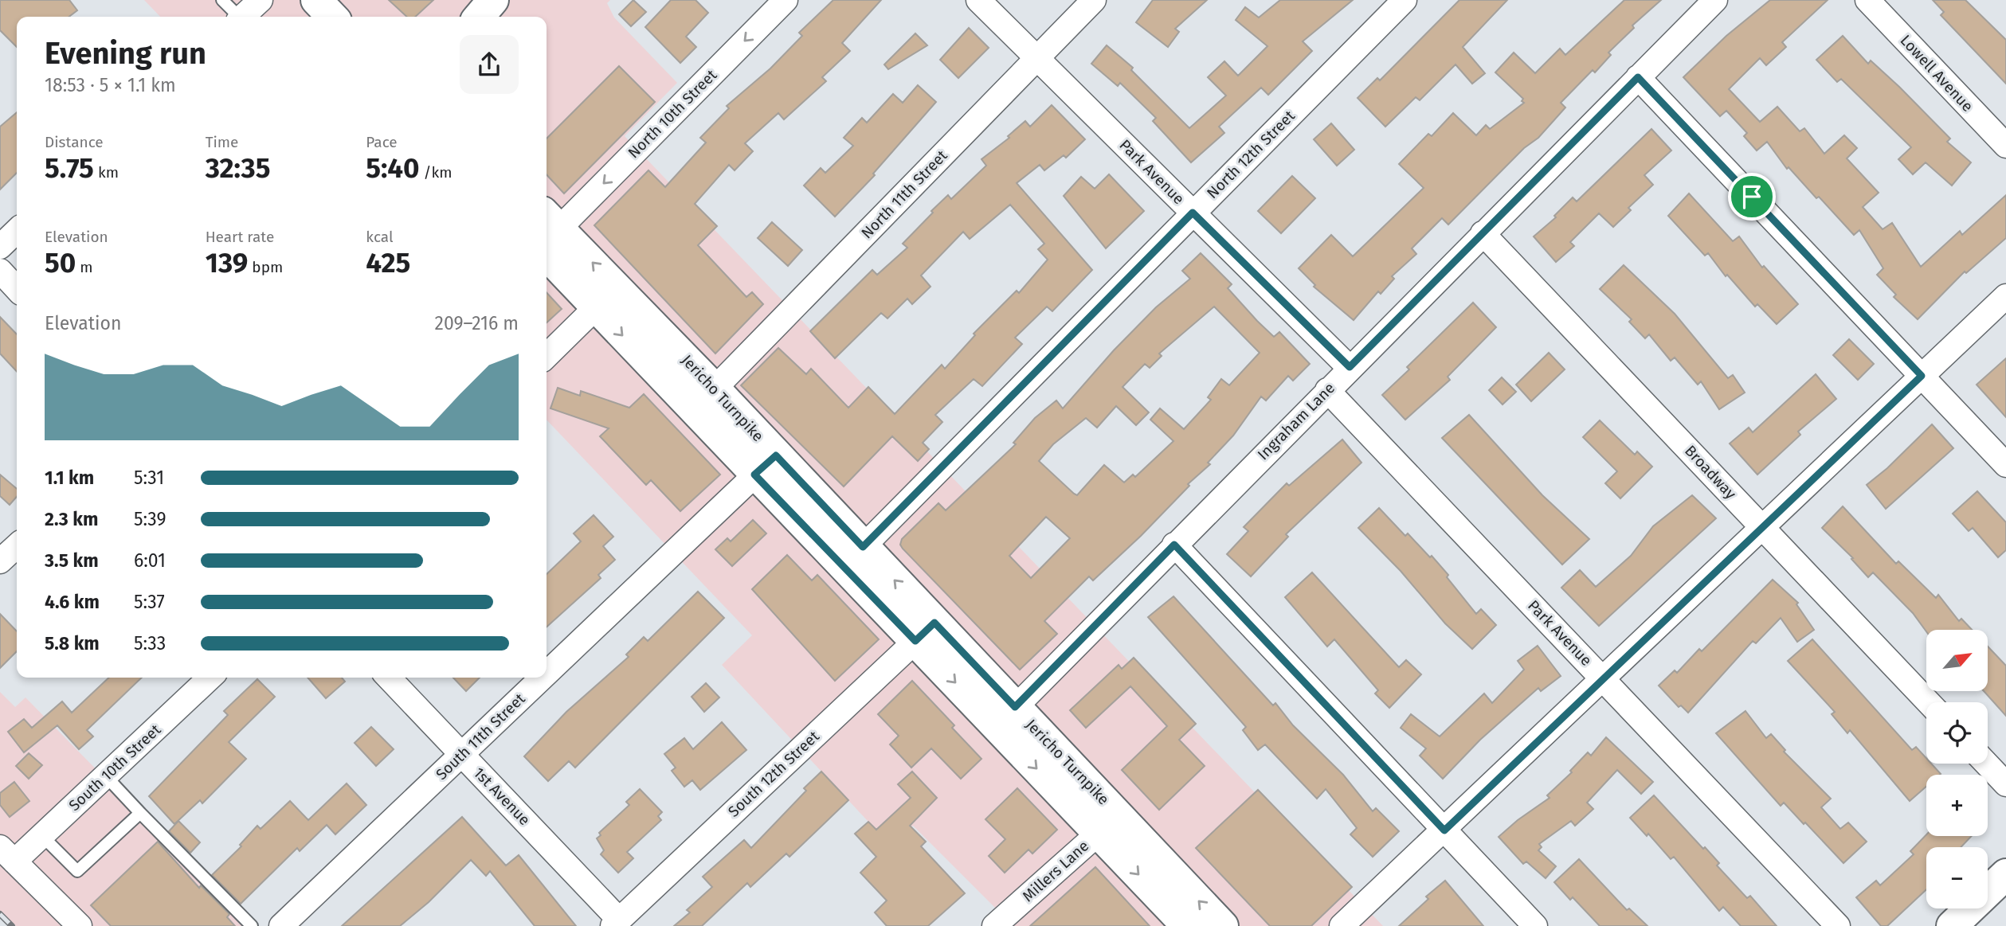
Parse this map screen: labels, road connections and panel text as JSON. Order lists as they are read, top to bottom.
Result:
{
  "streets": {
    "main road": ["Jericho Turnpike"],
    "street": [
      "Lowell Avenue",
      "North 10th Street",
      "North 12th Street",
      "Park Avenue",
      "North 11th Street",
      "Ingraham Lane",
      "Broadway",
      "South 11th Street",
      "South 10th Street",
      "South 12th Street",
      "1st Avenue",
      "Millers Lane"
    ]
  },
  "crossings": [
    ["North 10th Street", "Jericho Turnpike"],
    ["North 12th Street", "Park Avenue"],
    ["North 12th Street", "Jericho Turnpike"],
    ["Park Avenue", "North 11th Street"],
    ["Park Avenue", "Ingraham Lane"],
    ["North 11th Street", "Jericho Turnpike"],
    ["Jericho Turnpike", "Ingraham Lane"],
    ["Jericho Turnpike", "South 11th Street"],
    ["Jericho Turnpike", "South 12th Street"],
    ["Jericho Turnpike", "Millers Lane"],
    ["Ingraham Lane", "Broadway"],
    ["South 11th Street", "1st Avenue"],
    ["South 12th Street", "1st Avenue"]
  ],
  "one_way": ["North 10th Street"],
  "north": "top right",
  "page": {
    "heading": ["Evening run", "18:53 · 5 × 1.1 km"],
    "stats": [
      ["Distance", "5.75 km"],
      ["Time", "32:35"],
      ["Pace", "5:40 /km"],
      ["Elevation", "50 m"],
      ["Heart rate", "139 bpm"],
      ["kcal", "425"]
    ],
    "chart": ["Elevation", "209–216 m"],
    "list": [
      {
        "name": "1.1 km",
        "note": "5:31"
      },
      {
        "name": "2.3 km",
        "note": "5:39"
      },
      {
        "name": "3.5 km",
        "note": "6:01"
      },
      {
        "name": "4.6 km",
        "note": "5:37"
      },
      {
        "name": "5.8 km",
        "note": "5:33"
      }
    ],
    "map_buttons": ["+", "−"]
  }
}
